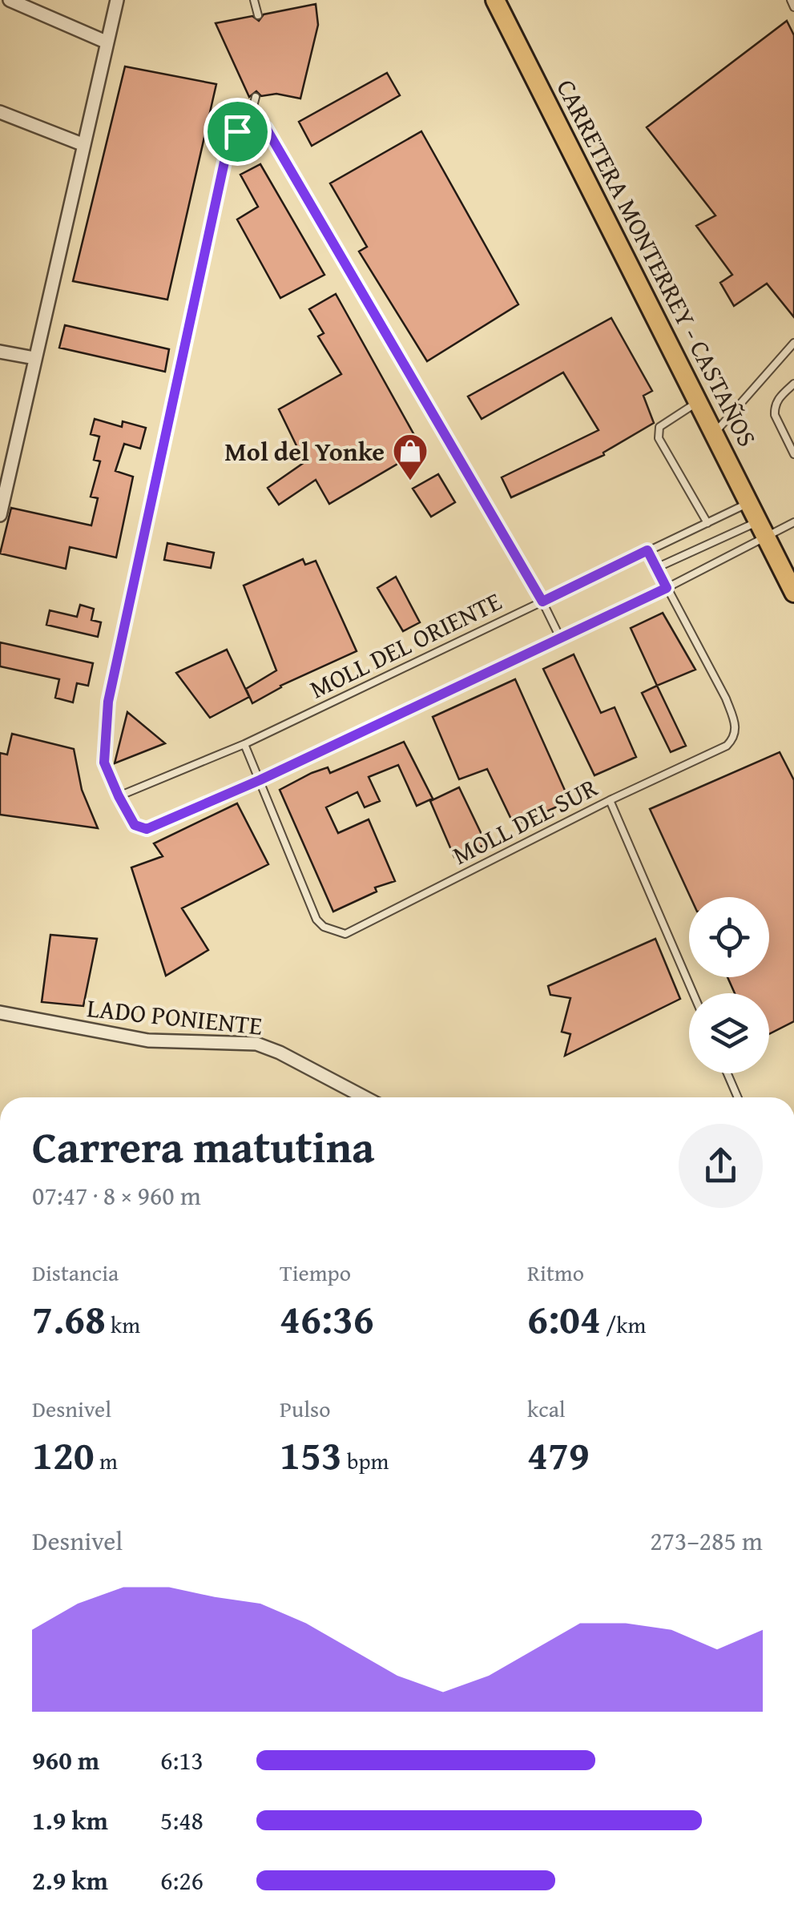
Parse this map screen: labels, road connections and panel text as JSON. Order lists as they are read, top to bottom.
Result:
{
  "streets": {
    "main road": ["CARRETERA MONTERREY - CASTAÑOS"],
    "street": ["LADO PONIENTE"],
    "lane": ["MOLL DEL ORIENTE", "MOLL DEL SUR"]
  },
  "crossings": [
    ["CARRETERA MONTERREY - CASTAÑOS", "MOLL DEL ORIENTE"],
    ["MOLL DEL ORIENTE", "MOLL DEL SUR"]
  ],
  "places": {
    "shop": ["Mol del Yonke"]
  },
  "page": {
    "heading": ["Carrera matutina", "07:47 · 8 × 960 m"],
    "stats": [
      ["Distancia", "7.68 km"],
      ["Tiempo", "46:36"],
      ["Ritmo", "6:04 /km"],
      ["Desnivel", "120 m"],
      ["Pulso", "153 bpm"],
      ["kcal", "479"]
    ],
    "chart": ["Desnivel", "273–285 m"],
    "list": [
      {
        "name": "960 m",
        "note": "6:13"
      },
      {
        "name": "1.9 km",
        "note": "5:48"
      },
      {
        "name": "2.9 km",
        "note": "6:26"
      }
    ]
  }
}
